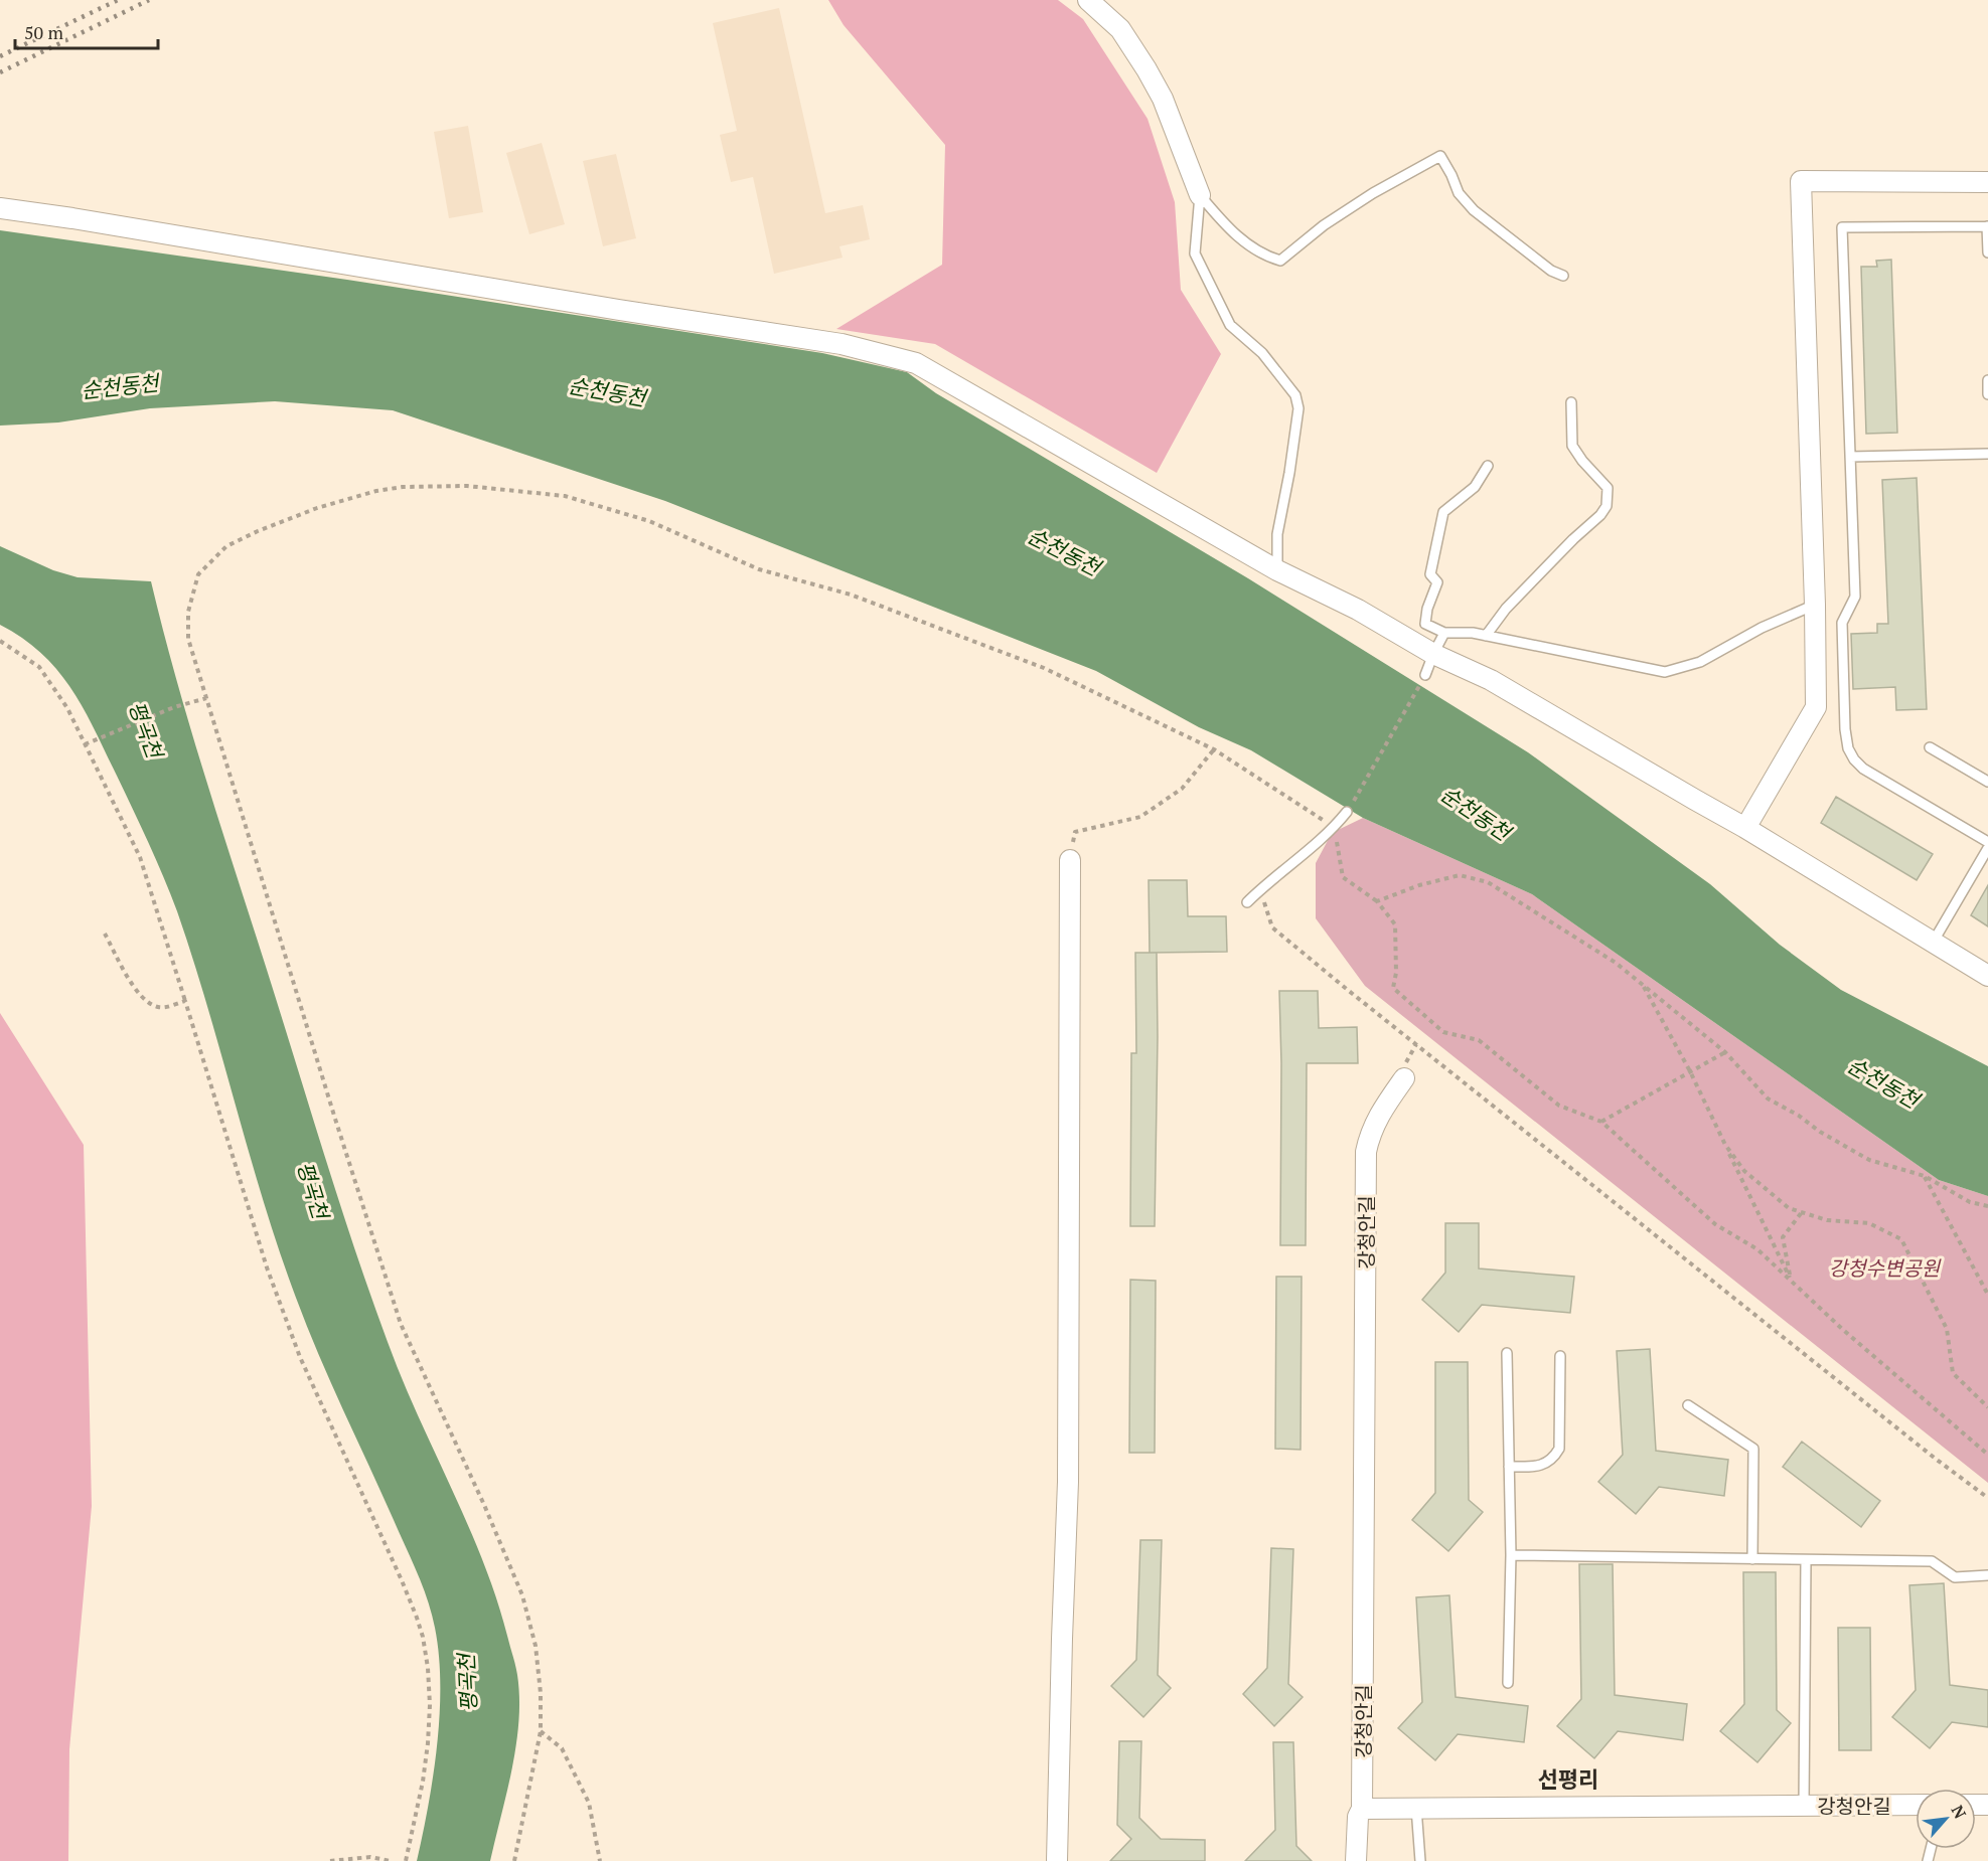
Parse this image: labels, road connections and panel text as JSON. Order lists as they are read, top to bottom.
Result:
{
  "streets": {
    "street": ["강청안길"]
  },
  "districts": ["선평리"],
  "water": ["순천동천", "평곡천"],
  "parks": ["강청수변공원"],
  "scale_bar": "50 m",
  "north": "top right"
}
